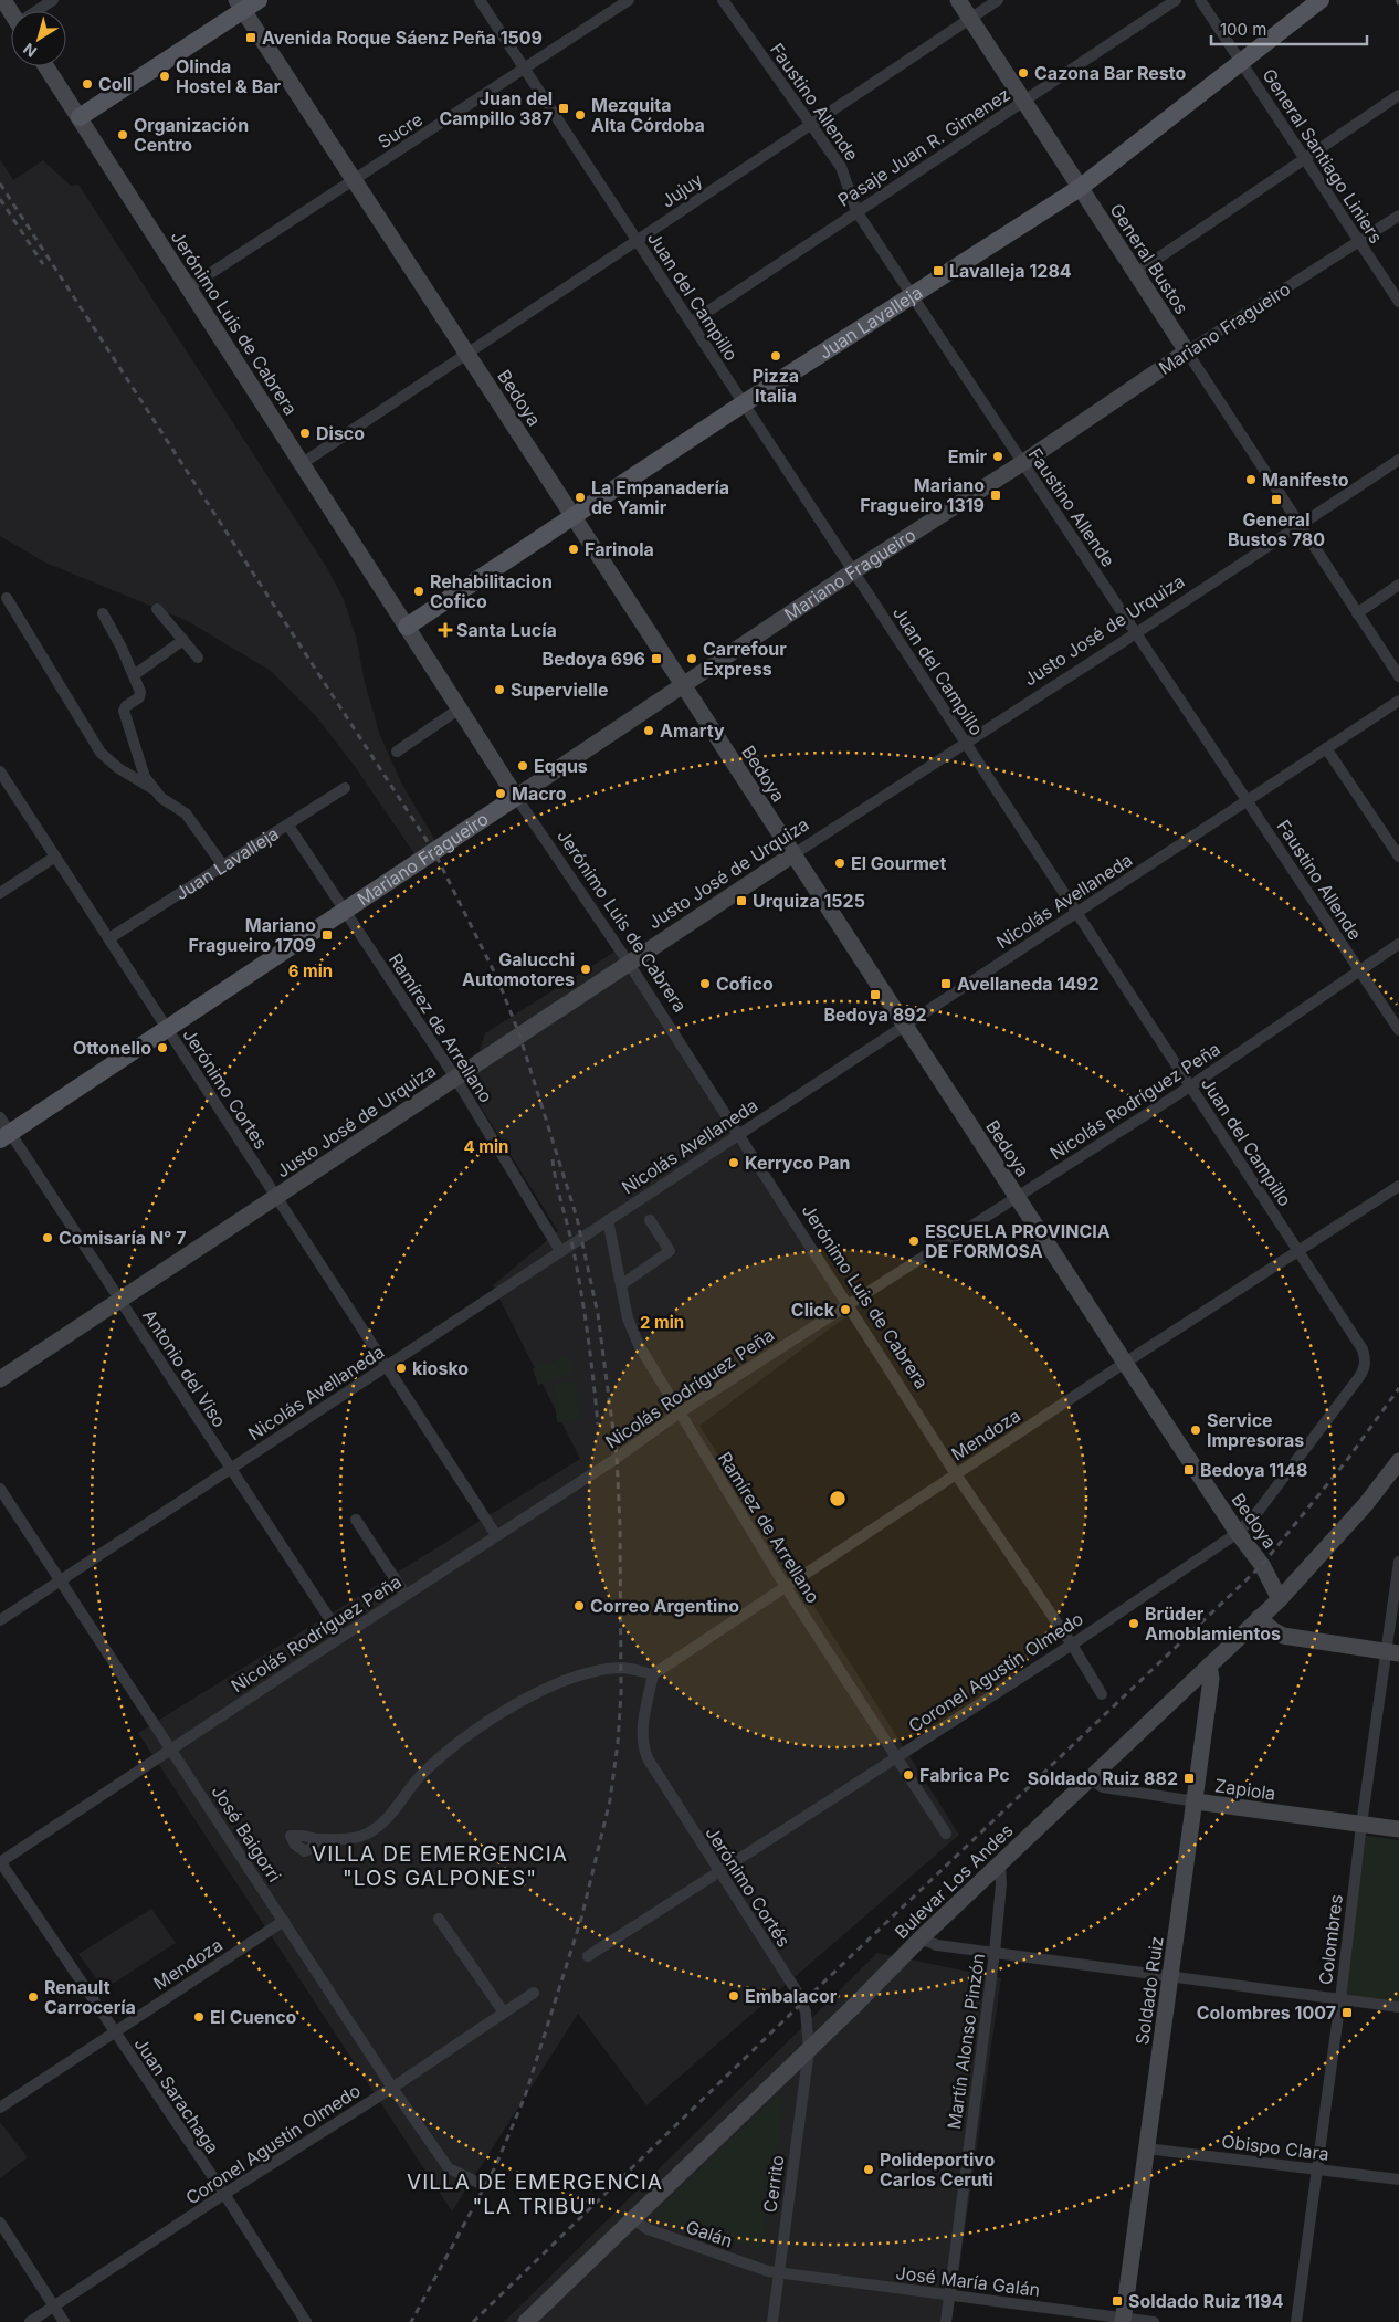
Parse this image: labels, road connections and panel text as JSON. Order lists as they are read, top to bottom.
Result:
{
  "streets": {
    "main road": [
      "General Bustos",
      "Juan Lavalleja",
      "Jerónimo Luis de Cabrera",
      "Mariano Fragueiro",
      "Bedoya",
      "Justo José de Urquiza",
      "Zapiola",
      "Bulevar Los Andes",
      "Soldado Ruiz"
    ],
    "street": [
      "Faustino Allende",
      "Sucre",
      "Pasaje Juan R. Gimenez",
      "General Santiago Liniers",
      "Jujuy",
      "Juan del Campillo",
      "Nicolás Avellaneda",
      "Ramírez de Arrellano",
      "Jerónimo Cortes",
      "Nicolás Rodríguez Peña",
      "Antonio del Viso",
      "Mendoza",
      "Coronel Agustín Olmedo",
      "José Baigorri",
      "Jerónimo Cortés",
      "Colombres",
      "Martín Alonso Pinzón",
      "Juan Sarachaga",
      "Obispo Clara",
      "Cerrito",
      "Galán",
      "José María Galán"
    ]
  },
  "crossings": [
    ["Faustino Allende", "Pasaje Juan R. Gimenez"],
    ["Faustino Allende", "Jujuy"],
    ["Faustino Allende", "Juan Lavalleja"],
    ["Faustino Allende", "Mariano Fragueiro"],
    ["Faustino Allende", "Justo José de Urquiza"],
    ["Faustino Allende", "Nicolás Avellaneda"],
    ["Faustino Allende", "Nicolás Rodríguez Peña"],
    ["Sucre", "Juan del Campillo"],
    ["Sucre", "Jerónimo Luis de Cabrera"],
    ["Sucre", "Bedoya"],
    ["Pasaje Juan R. Gimenez", "General Bustos"],
    ["Pasaje Juan R. Gimenez", "Juan del Campillo"],
    ["General Santiago Liniers", "Juan Lavalleja"],
    ["General Santiago Liniers", "Mariano Fragueiro"],
    ["Jujuy", "General Bustos"],
    ["Jujuy", "Juan del Campillo"],
    ["Jujuy", "Jerónimo Luis de Cabrera"],
    ["Jujuy", "Bedoya"],
    ["General Bustos", "Juan Lavalleja"],
    ["General Bustos", "Mariano Fragueiro"],
    ["General Bustos", "Justo José de Urquiza"],
    ["Juan del Campillo", "Juan Lavalleja"],
    ["Juan del Campillo", "Mariano Fragueiro"],
    ["Juan del Campillo", "Justo José de Urquiza"],
    ["Juan del Campillo", "Nicolás Avellaneda"],
    ["Juan del Campillo", "Nicolás Rodríguez Peña"],
    ["Juan del Campillo", "Mendoza"],
    ["Juan del Campillo", "Coronel Agustín Olmedo"],
    ["Juan Lavalleja", "Jerónimo Luis de Cabrera"],
    ["Juan Lavalleja", "Bedoya"],
    ["Juan Lavalleja", "Ramírez de Arrellano"],
    ["Juan Lavalleja", "Jerónimo Cortes"],
    ["Jerónimo Luis de Cabrera", "Mariano Fragueiro"],
    ["Jerónimo Luis de Cabrera", "Justo José de Urquiza"],
    ["Jerónimo Luis de Cabrera", "Nicolás Avellaneda"],
    ["Jerónimo Luis de Cabrera", "Nicolás Rodríguez Peña"],
    ["Jerónimo Luis de Cabrera", "Mendoza"],
    ["Jerónimo Luis de Cabrera", "Coronel Agustín Olmedo"],
    ["Mariano Fragueiro", "Bedoya"],
    ["Mariano Fragueiro", "Ramírez de Arrellano"],
    ["Mariano Fragueiro", "Jerónimo Cortes"],
    ["Mariano Fragueiro", "Antonio del Viso"],
    ["Bedoya", "Justo José de Urquiza"],
    ["Bedoya", "Nicolás Avellaneda"],
    ["Bedoya", "Nicolás Rodríguez Peña"],
    ["Bedoya", "Mendoza"],
    ["Bedoya", "Coronel Agustín Olmedo"],
    ["Bedoya", "Bulevar Los Andes"],
    ["Justo José de Urquiza", "Ramírez de Arrellano"],
    ["Justo José de Urquiza", "Jerónimo Cortes"],
    ["Justo José de Urquiza", "Antonio del Viso"],
    ["Nicolás Avellaneda", "Ramírez de Arrellano"],
    ["Nicolás Avellaneda", "Jerónimo Cortes"],
    ["Nicolás Avellaneda", "Antonio del Viso"],
    ["Nicolás Avellaneda", "José Baigorri"],
    ["Ramírez de Arrellano", "Nicolás Rodríguez Peña"],
    ["Ramírez de Arrellano", "Mendoza"],
    ["Ramírez de Arrellano", "Coronel Agustín Olmedo"],
    ["Jerónimo Cortes", "Nicolás Rodríguez Peña"],
    ["Nicolás Rodríguez Peña", "Antonio del Viso"],
    ["Nicolás Rodríguez Peña", "José Baigorri"],
    ["Nicolás Rodríguez Peña", "Juan Sarachaga"],
    ["Mendoza", "José Baigorri"],
    ["Mendoza", "Jerónimo Cortés"],
    ["Mendoza", "Juan Sarachaga"],
    ["Coronel Agustín Olmedo", "José Baigorri"],
    ["Coronel Agustín Olmedo", "Jerónimo Cortés"],
    ["Coronel Agustín Olmedo", "Juan Sarachaga"],
    ["Zapiola", "Bulevar Los Andes"],
    ["Zapiola", "Colombres"],
    ["Zapiola", "Soldado Ruiz"],
    ["Bulevar Los Andes", "Jerónimo Cortés"],
    ["Bulevar Los Andes", "Soldado Ruiz"],
    ["Bulevar Los Andes", "Martín Alonso Pinzón"],
    ["Bulevar Los Andes", "Cerrito"],
    ["Bulevar Los Andes", "Galán"],
    ["Jerónimo Cortés", "Cerrito"],
    ["Colombres", "Obispo Clara"],
    ["Soldado Ruiz", "Obispo Clara"],
    ["Soldado Ruiz", "José María Galán"],
    ["Martín Alonso Pinzón", "José María Galán"],
    ["Cerrito", "Galán"],
    ["Cerrito", "José María Galán"],
    ["Galán", "José María Galán"]
  ],
  "districts": ["VILLA DE EMERGENCIA \"LOS GALPONES\"", "VILLA DE EMERGENCIA \"LA TRIBU\""],
  "places": {
    "transit": [
      "Avenida Roque Sáenz Peña 1509",
      "Juan del Campillo 387",
      "Lavalleja 1284",
      "Mariano Fragueiro 1319",
      "General Bustos 780",
      "Bedoya 696",
      "Urquiza 1525",
      "Mariano Fragueiro 1709",
      "Avellaneda 1492",
      "Bedoya 892",
      "Bedoya 1148",
      "Soldado Ruiz 882",
      "Colombres 1007",
      "Soldado Ruiz 1194"
    ],
    "other": [
      "Cazona Bar Resto",
      "Olinda Hostel & Bar",
      "Coll",
      "Mezquita Alta Córdoba",
      "Organización Centro",
      "Pizza Italia",
      "Disco",
      "Emir",
      "Manifesto",
      "La Empanadería de Yamir",
      "Farinola",
      "Rehabilitacion Cofico",
      "Carrefour Express",
      "Supervielle",
      "Amarty",
      "Eqqus",
      "Macro",
      "El Gourmet",
      "Galucchi Automotores",
      "Cofico",
      "Ottonello",
      "Kerryco Pan",
      "Comisaría N° 7",
      "ESCUELA PROVINCIA DE FORMOSA",
      "Click",
      "kiosko",
      "Service Impresoras",
      "Correo Argentino",
      "Brüder Amoblamientos",
      "Fabrica Pc",
      "Embalacor",
      "Renault Carrocería",
      "El Cuenco",
      "Polideportivo Carlos Ceruti"
    ],
    "health": ["Santa Lucía"]
  },
  "scale_bar": "100 m",
  "north": "bottom left",
  "rings": ["6 min", "4 min", "2 min"]
}
